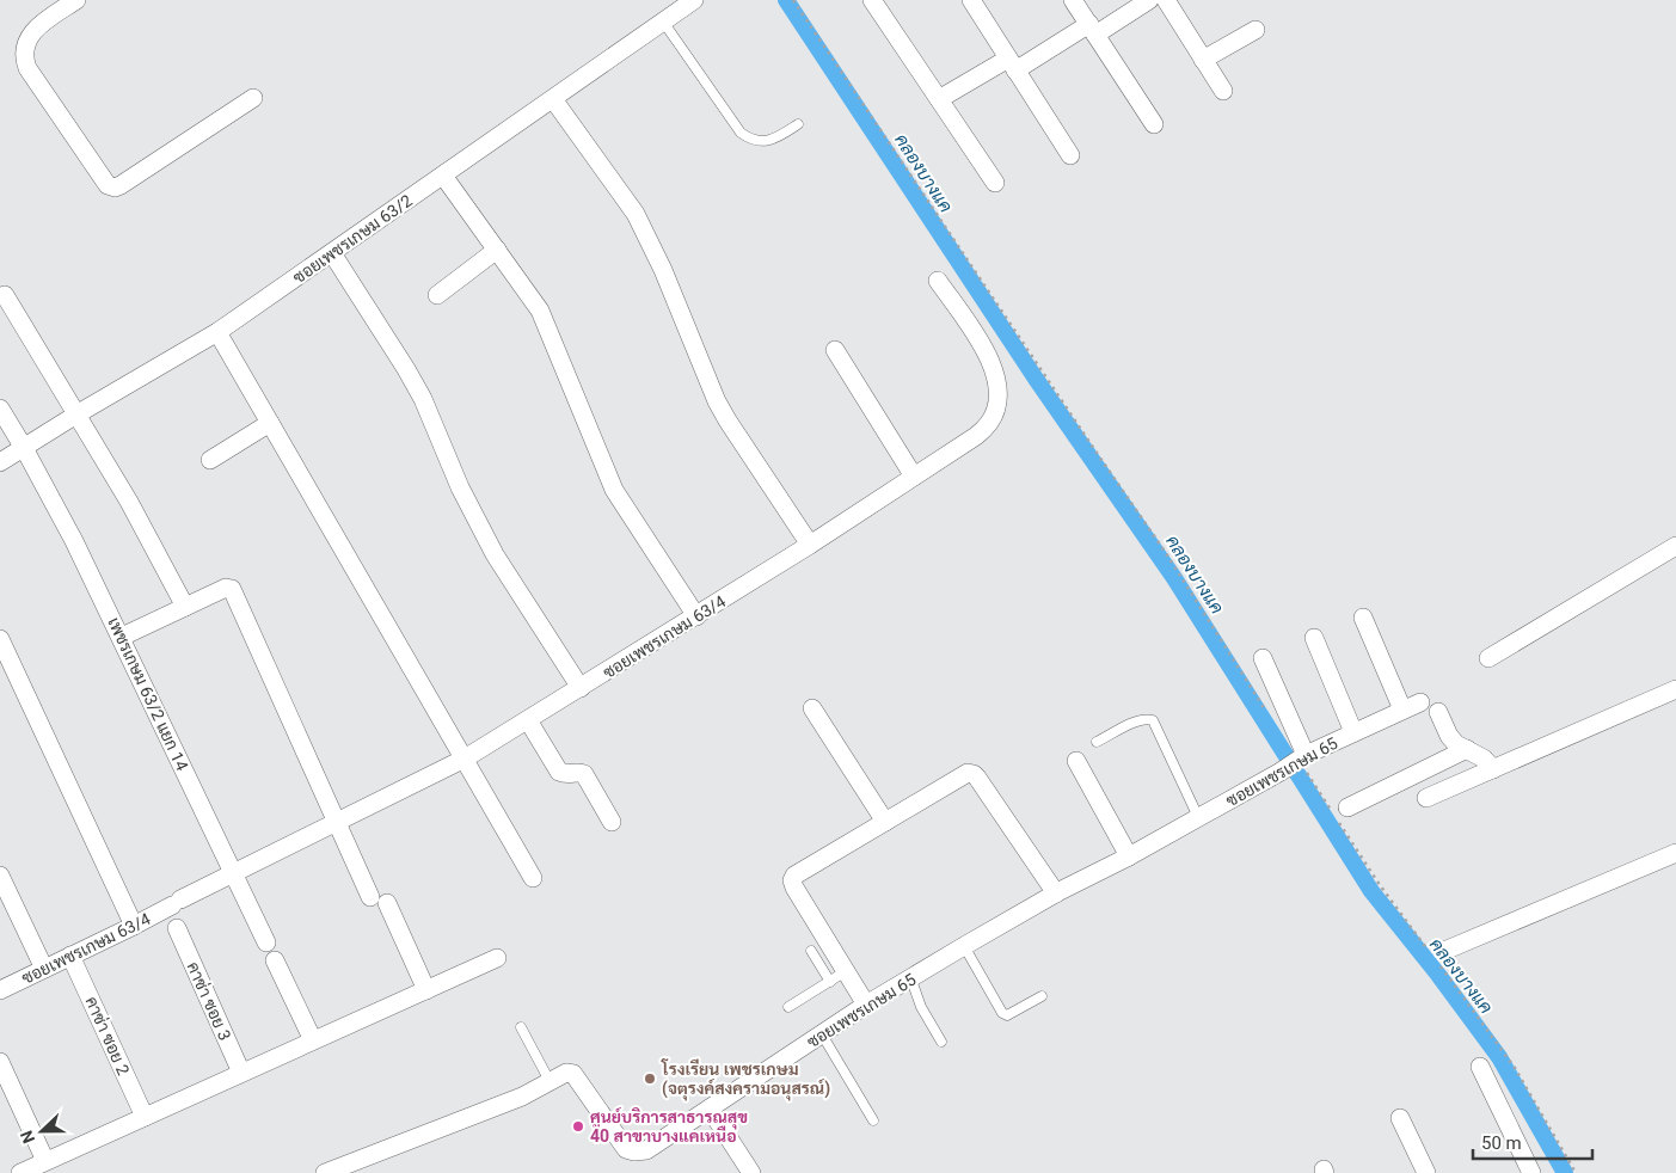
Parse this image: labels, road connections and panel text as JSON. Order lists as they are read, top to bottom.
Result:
{
  "streets": {
    "street": [
      "ซอยเพชรเกษม 63/2",
      "ซอยเพชรเกษม 63/4",
      "เพชรเกษม 63/2 แยก 14",
      "ซอยเพชรเกษม 65",
      "คาซ่า ซอย 3",
      "คาซ่า ซอย 2"
    ]
  },
  "crossings": [
    ["ซอยเพชรเกษม 63/2", "เพชรเกษม 63/2 แยก 14"],
    ["ซอยเพชรเกษม 63/4", "เพชรเกษม 63/2 แยก 14"],
    ["ซอยเพชรเกษม 63/4", "คาซ่า ซอย 2"]
  ],
  "water": ["คลองบางแค"],
  "places": ["โรงเรียน เพชรเกษม (จตุรงค์สงครามอนุสรณ์)", "ศูนย์บริการสาธารณสุข 40 สาขาบางแคเหนือ"],
  "scale_bar": "50 m",
  "north": "left"
}
